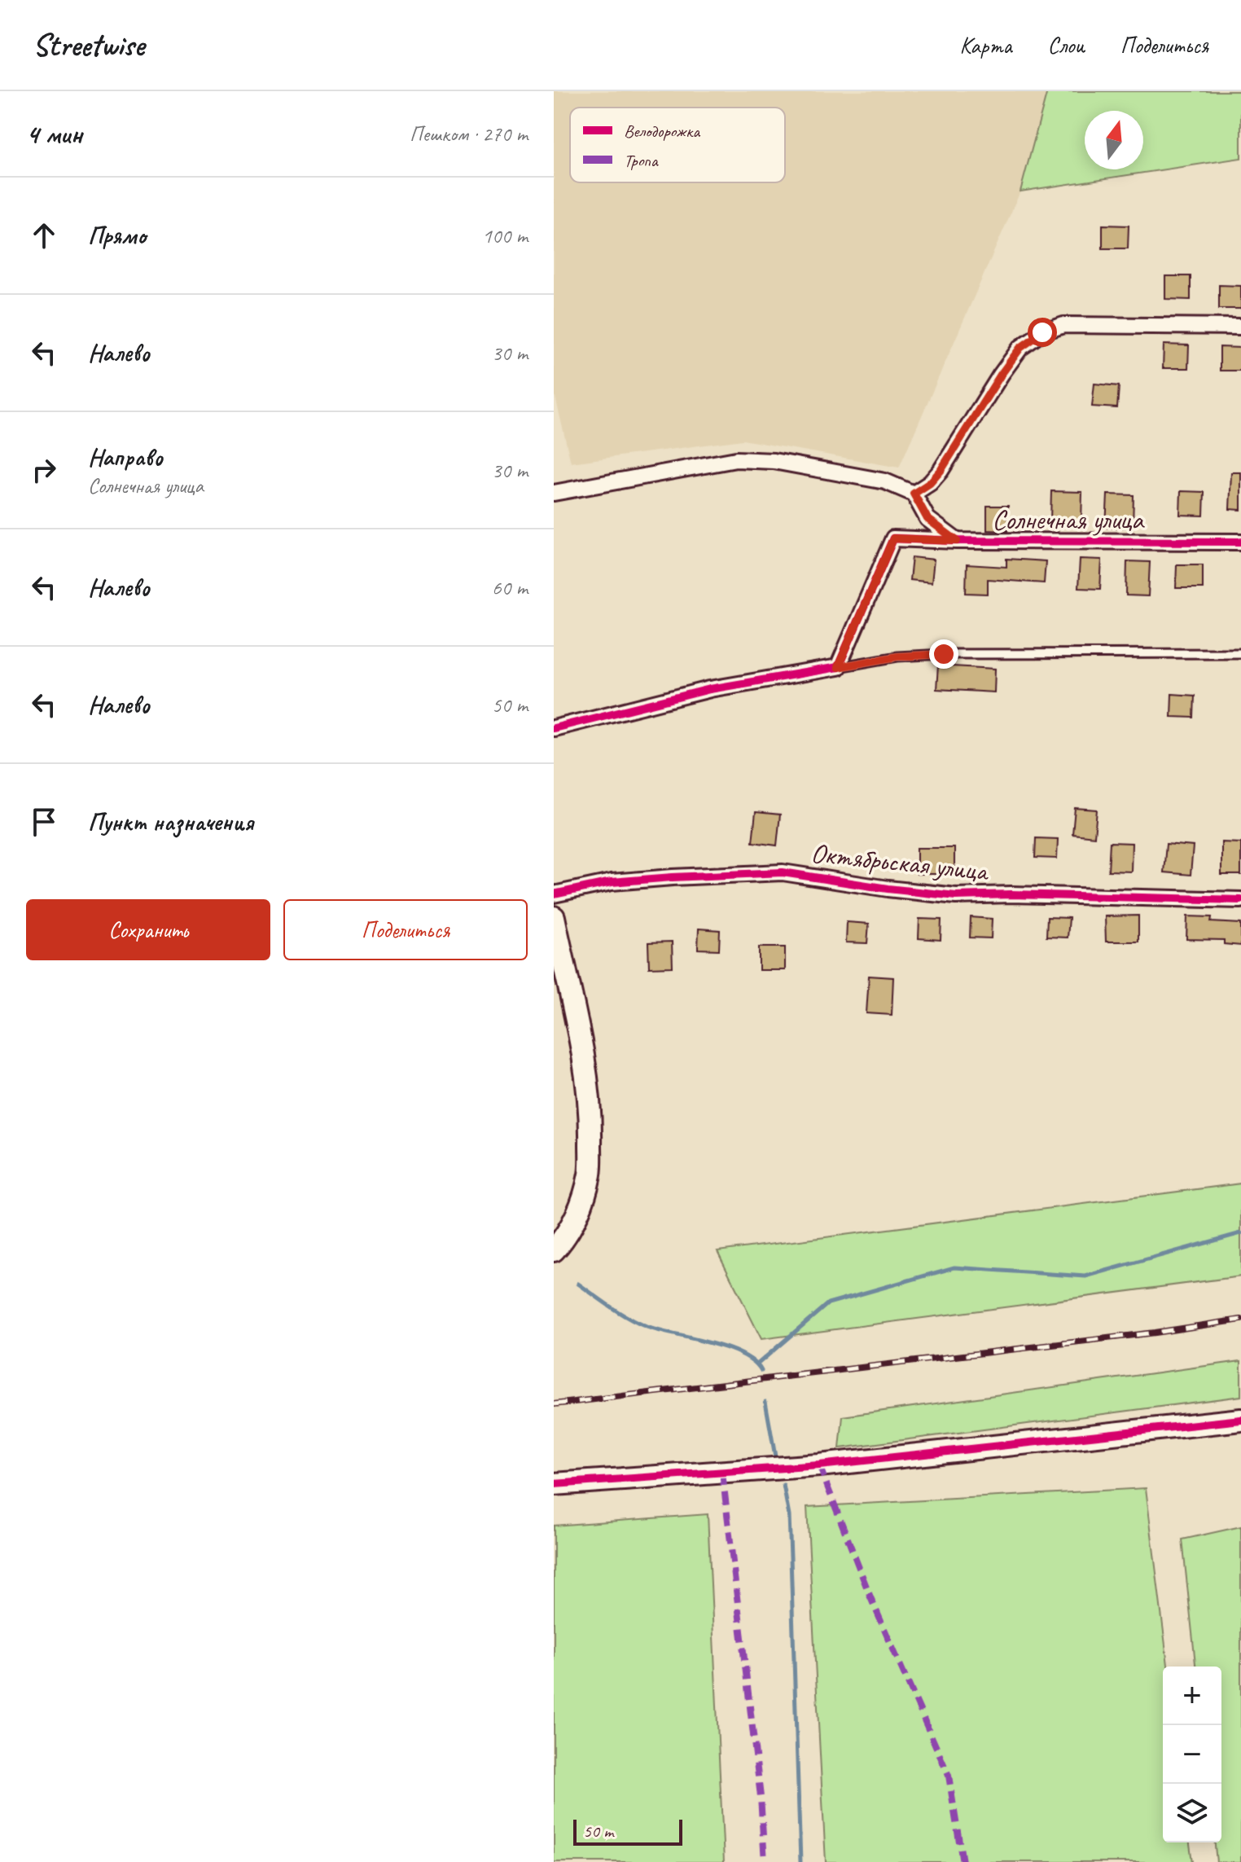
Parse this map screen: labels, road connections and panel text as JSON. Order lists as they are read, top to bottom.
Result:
{
  "streets": {
    "street": ["Солнечная улица", "Октябрьская улица"]
  },
  "legend": ["Велодорожка", "Тропа"],
  "scale_bar": "50 m",
  "north": "top",
  "page": {
    "header": "Streetwise",
    "nav": ["Карта", "Слои", "Поделиться"],
    "heading": ["4 мин", "Пешком · 270 m"],
    "list": [
      ["Прямо", "100 m"],
      ["Налево", "30 m"],
      ["Направо", "Солнечная улица", "30 m"],
      ["Налево", "60 m"],
      ["Налево", "50 m"],
      "Пункт назначения"
    ],
    "buttons": ["Сохранить", "Поделиться"],
    "map_buttons": ["+", "−"],
    "scale": "50 m"
  }
}
